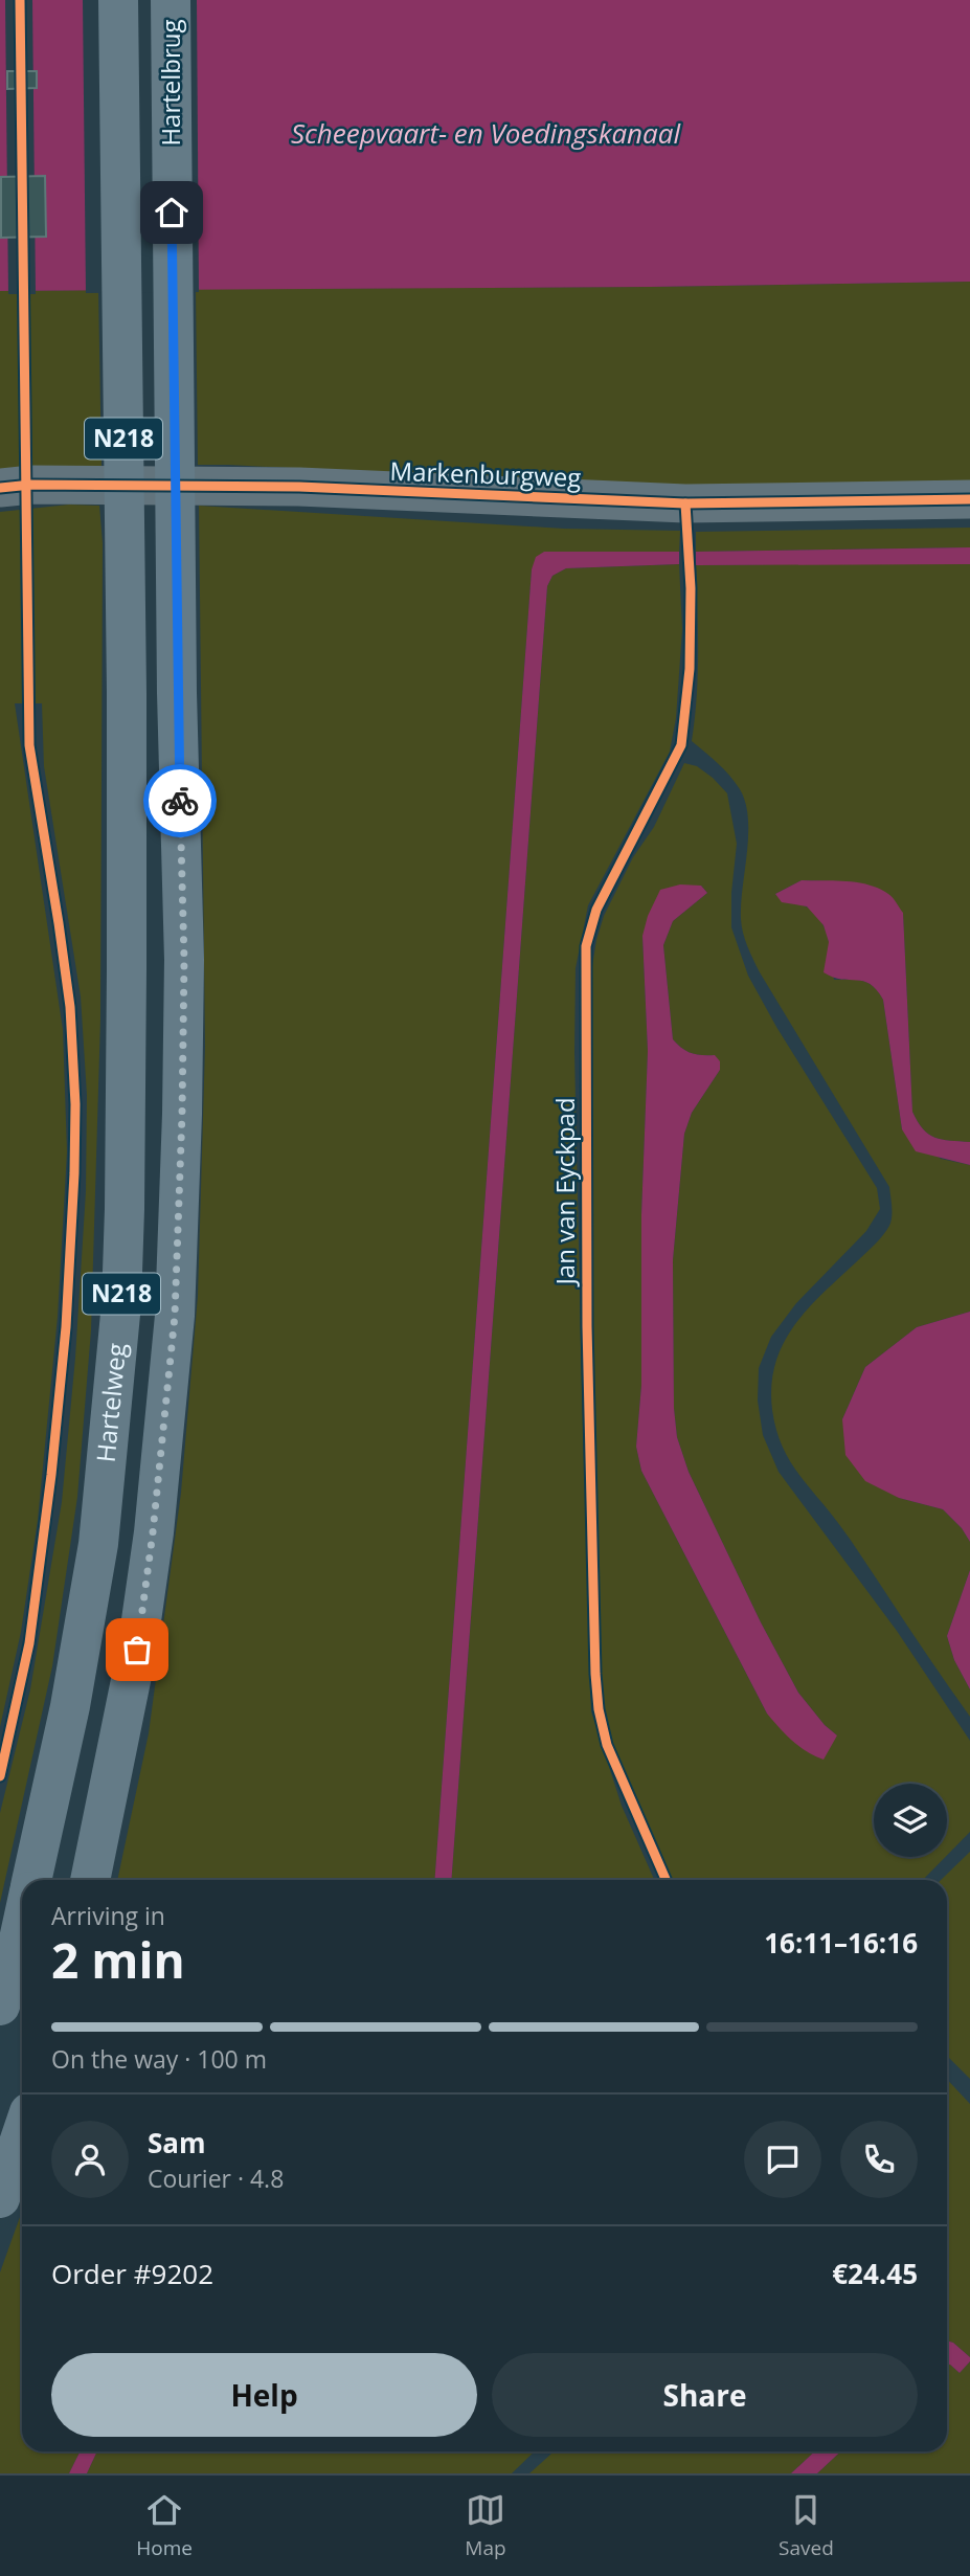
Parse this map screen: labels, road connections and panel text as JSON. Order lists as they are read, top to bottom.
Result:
{
  "streets": {
    "main road": ["Hartelbrug", "N218", "Hartelweg"],
    "street": ["Markenburgweg"],
    "cycle path": ["Jan van Eyckpad"]
  },
  "crossings": [
    ["Hartelbrug", "Hartelweg"]
  ],
  "water": ["Scheepvaart- en Voedingskanaal"],
  "page": {
    "heading": ["2 min", "Arriving in", "16:11–16:16"],
    "panel": [
      "Sam",
      "Courier · 4.8",
      "Order #9202",
      "€24.45"
    ],
    "bar": "On the way · 100 m",
    "buttons": ["Help", "Share"],
    "tabs": ["Home", "Map", "Saved"]
  }
}
